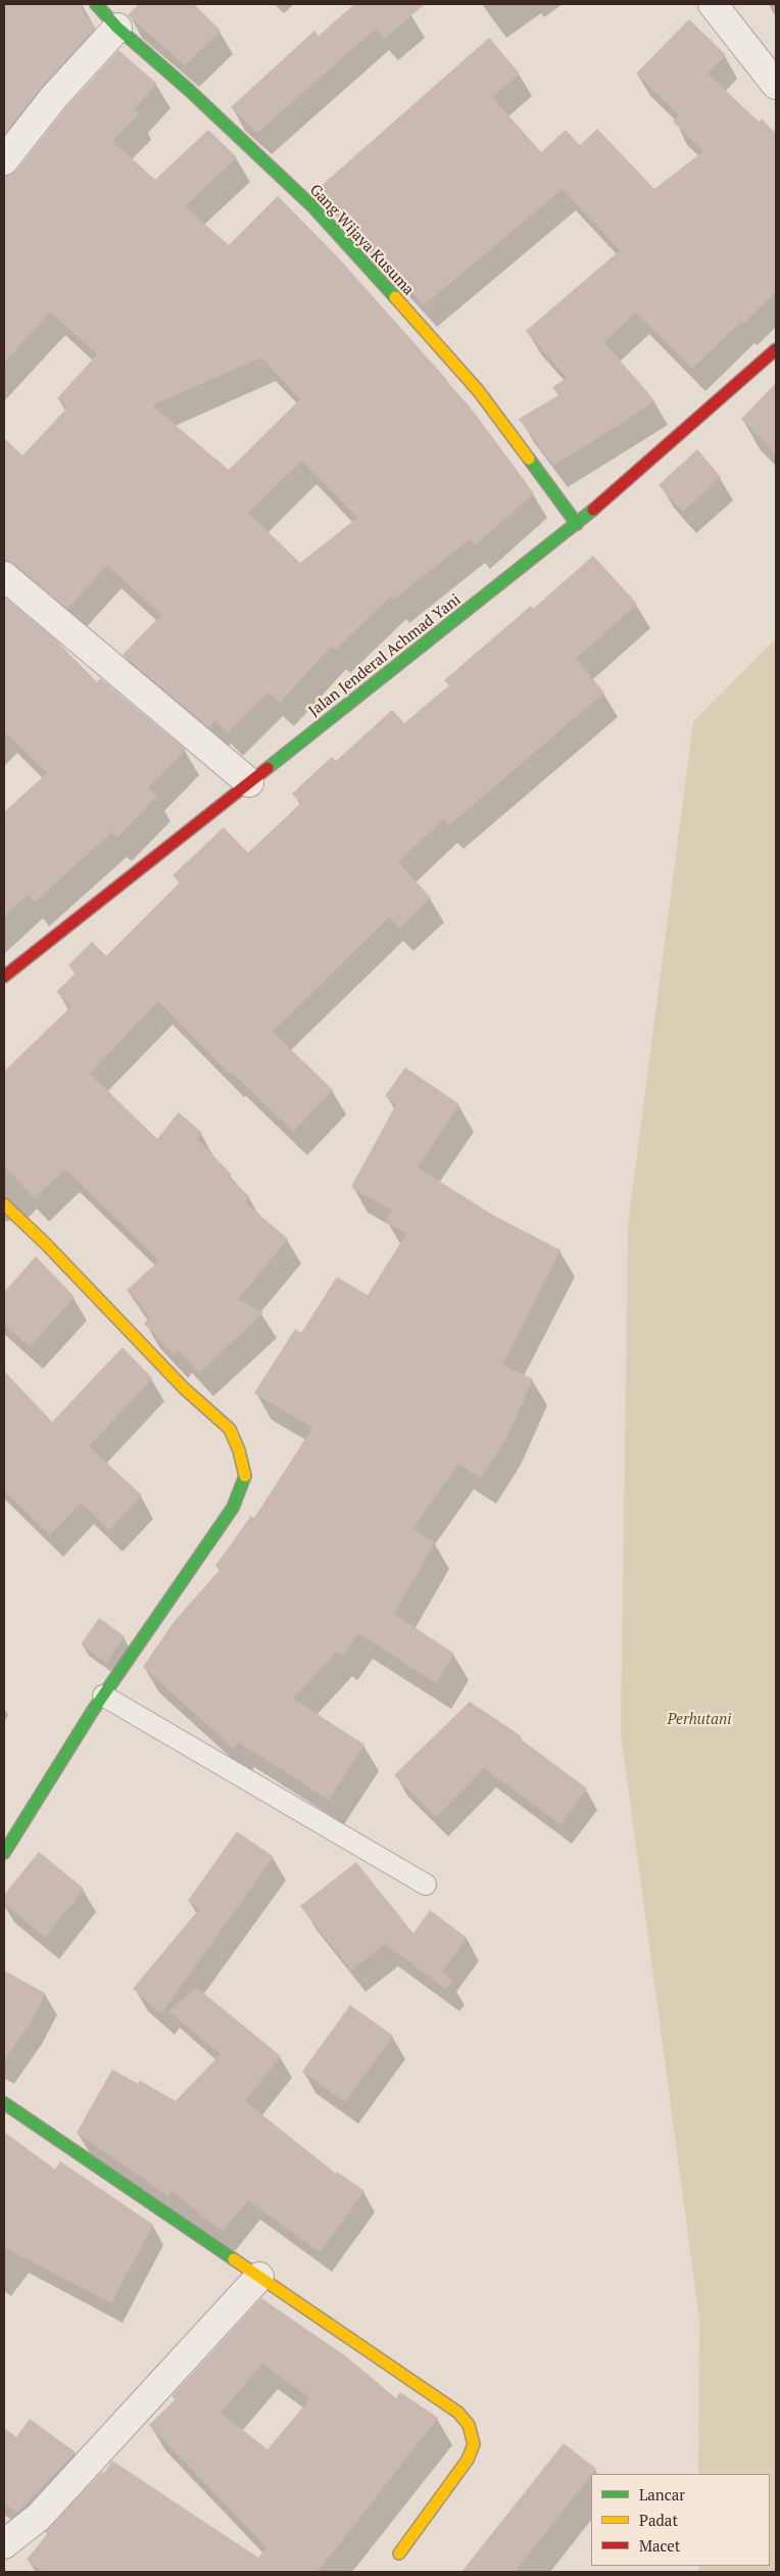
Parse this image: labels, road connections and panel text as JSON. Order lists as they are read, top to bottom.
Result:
{
  "streets": {
    "street": ["Gang Wijaya Kusuma", "Jalan Jenderal Achmad Yani"]
  },
  "crossings": [
    ["Gang Wijaya Kusuma", "Jalan Jenderal Achmad Yani"]
  ],
  "parks": ["Perhutani"],
  "legend": ["Lancar", "Padat", "Macet"]
}
